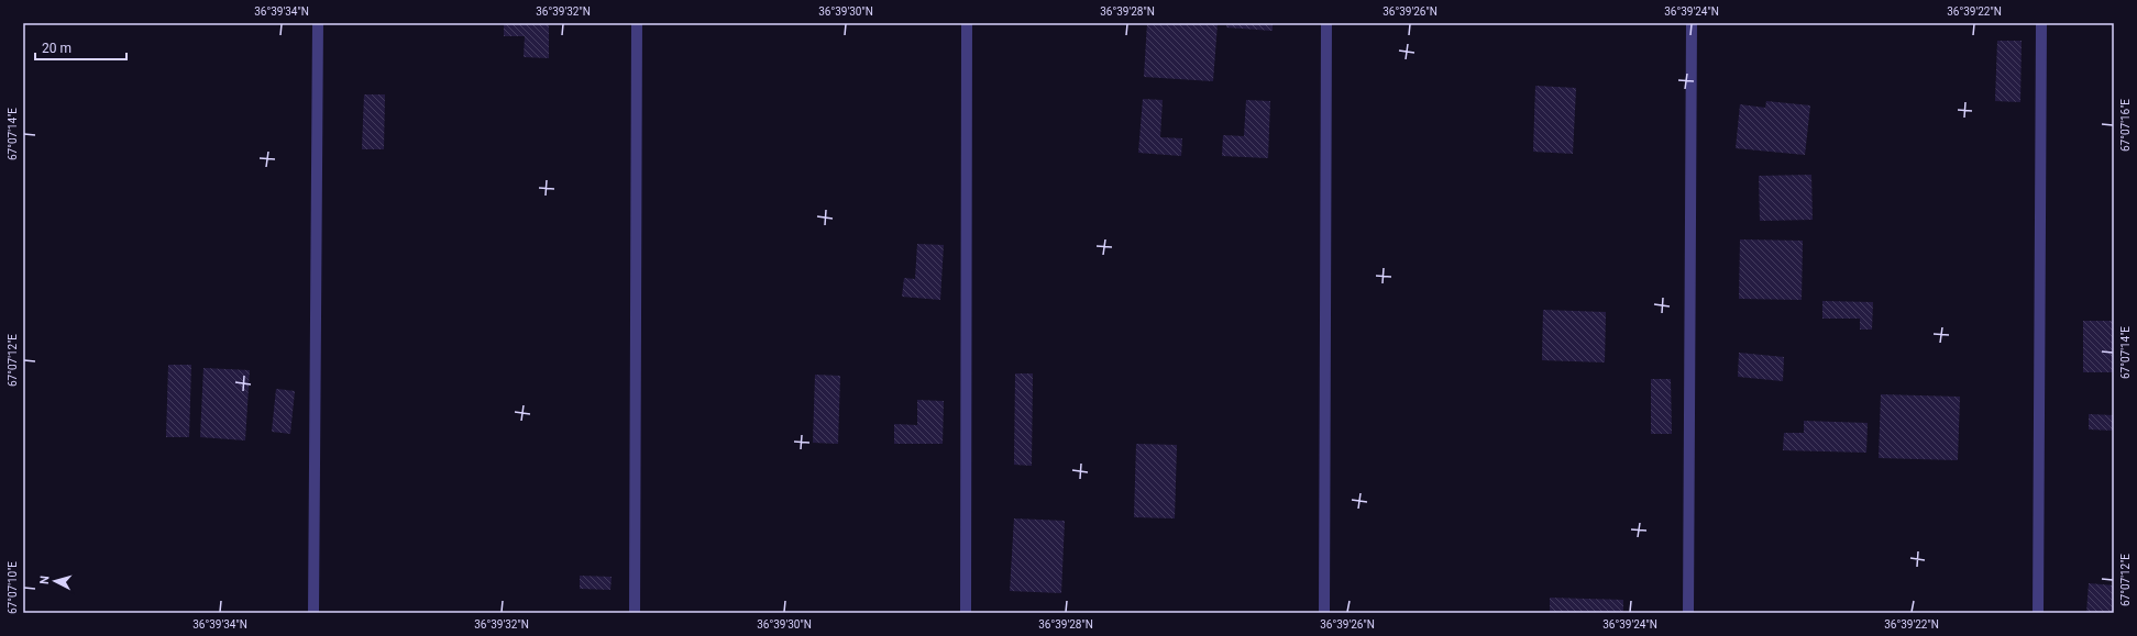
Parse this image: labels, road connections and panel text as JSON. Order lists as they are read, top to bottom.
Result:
{
  "scale_bar": "20 m",
  "north": "left",
  "coordinates": [
    "36°39'34\"N",
    "36°39'32\"N",
    "36°39'30\"N",
    "36°39'28\"N",
    "36°39'26\"N",
    "36°39'24\"N",
    "36°39'22\"N",
    "67°07'16\"E",
    "67°07'14\"E",
    "67°07'12\"E",
    "67°07'10\"E"
  ]
}
